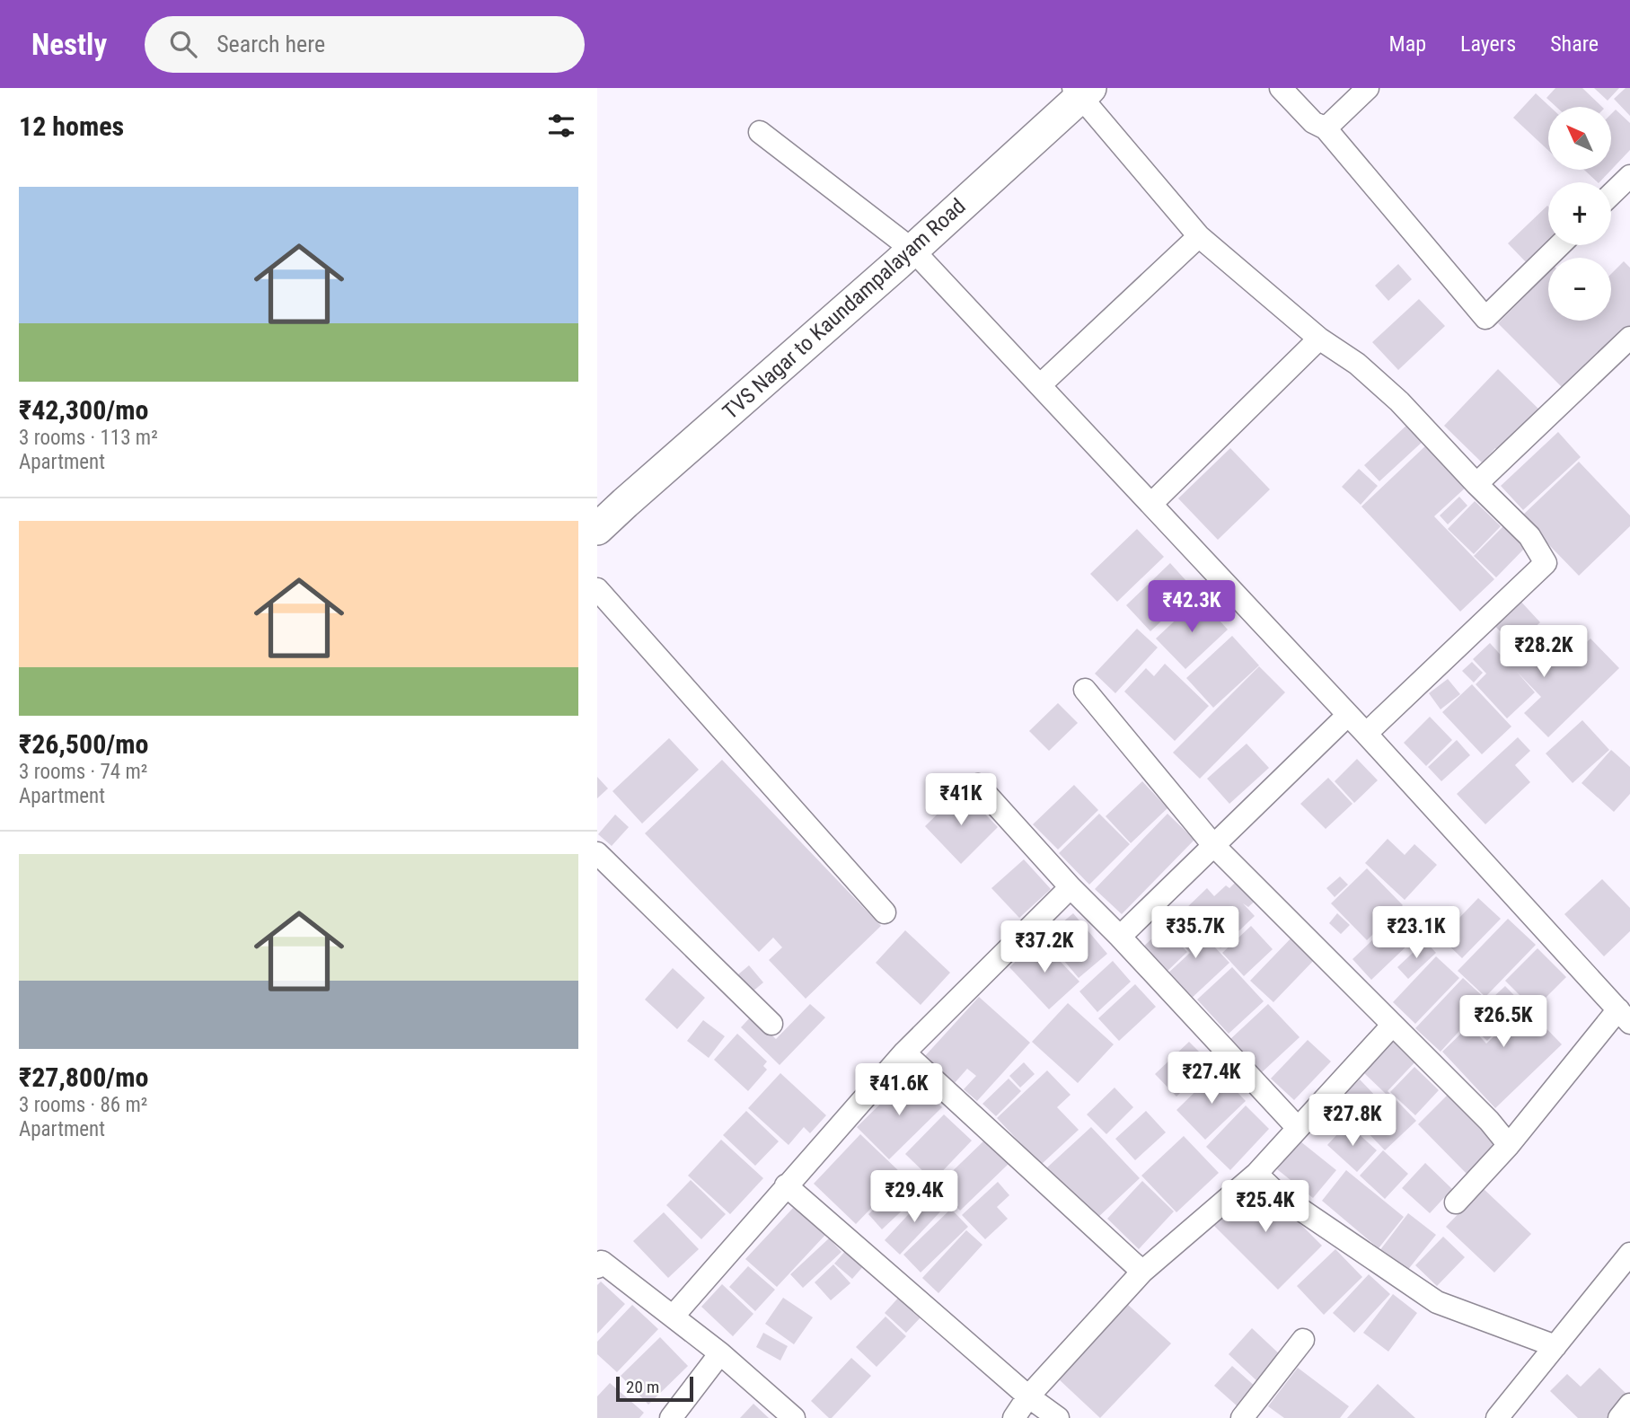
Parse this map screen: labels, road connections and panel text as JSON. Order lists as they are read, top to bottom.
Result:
{
  "streets": {
    "street": ["TVS Nagar to Kaundampalayam Road"]
  },
  "scale_bar": "20 m",
  "north": "top left",
  "page": {
    "header": "Nestly",
    "search": "Search here",
    "nav": ["Map", "Layers", "Share"],
    "heading": "12 homes",
    "map_buttons": ["+", "−"],
    "list": [
      {
        "name": "₹42,300/mo",
        "note": "3 rooms · 113 m² · Apartment"
      },
      {
        "name": "₹26,500/mo",
        "note": "3 rooms · 74 m² · Apartment"
      },
      {
        "name": "₹27,800/mo",
        "note": "3 rooms · 86 m² · Apartment"
      }
    ],
    "price": [
      "₹42.3K",
      "₹28.2K",
      "₹41K",
      "₹35.7K",
      "₹23.1K",
      "₹37.2K",
      "₹26.5K",
      "₹27.4K",
      "₹41.6K",
      "₹27.8K",
      "₹29.4K",
      "₹25.4K"
    ],
    "scale": "20 m"
  }
}
